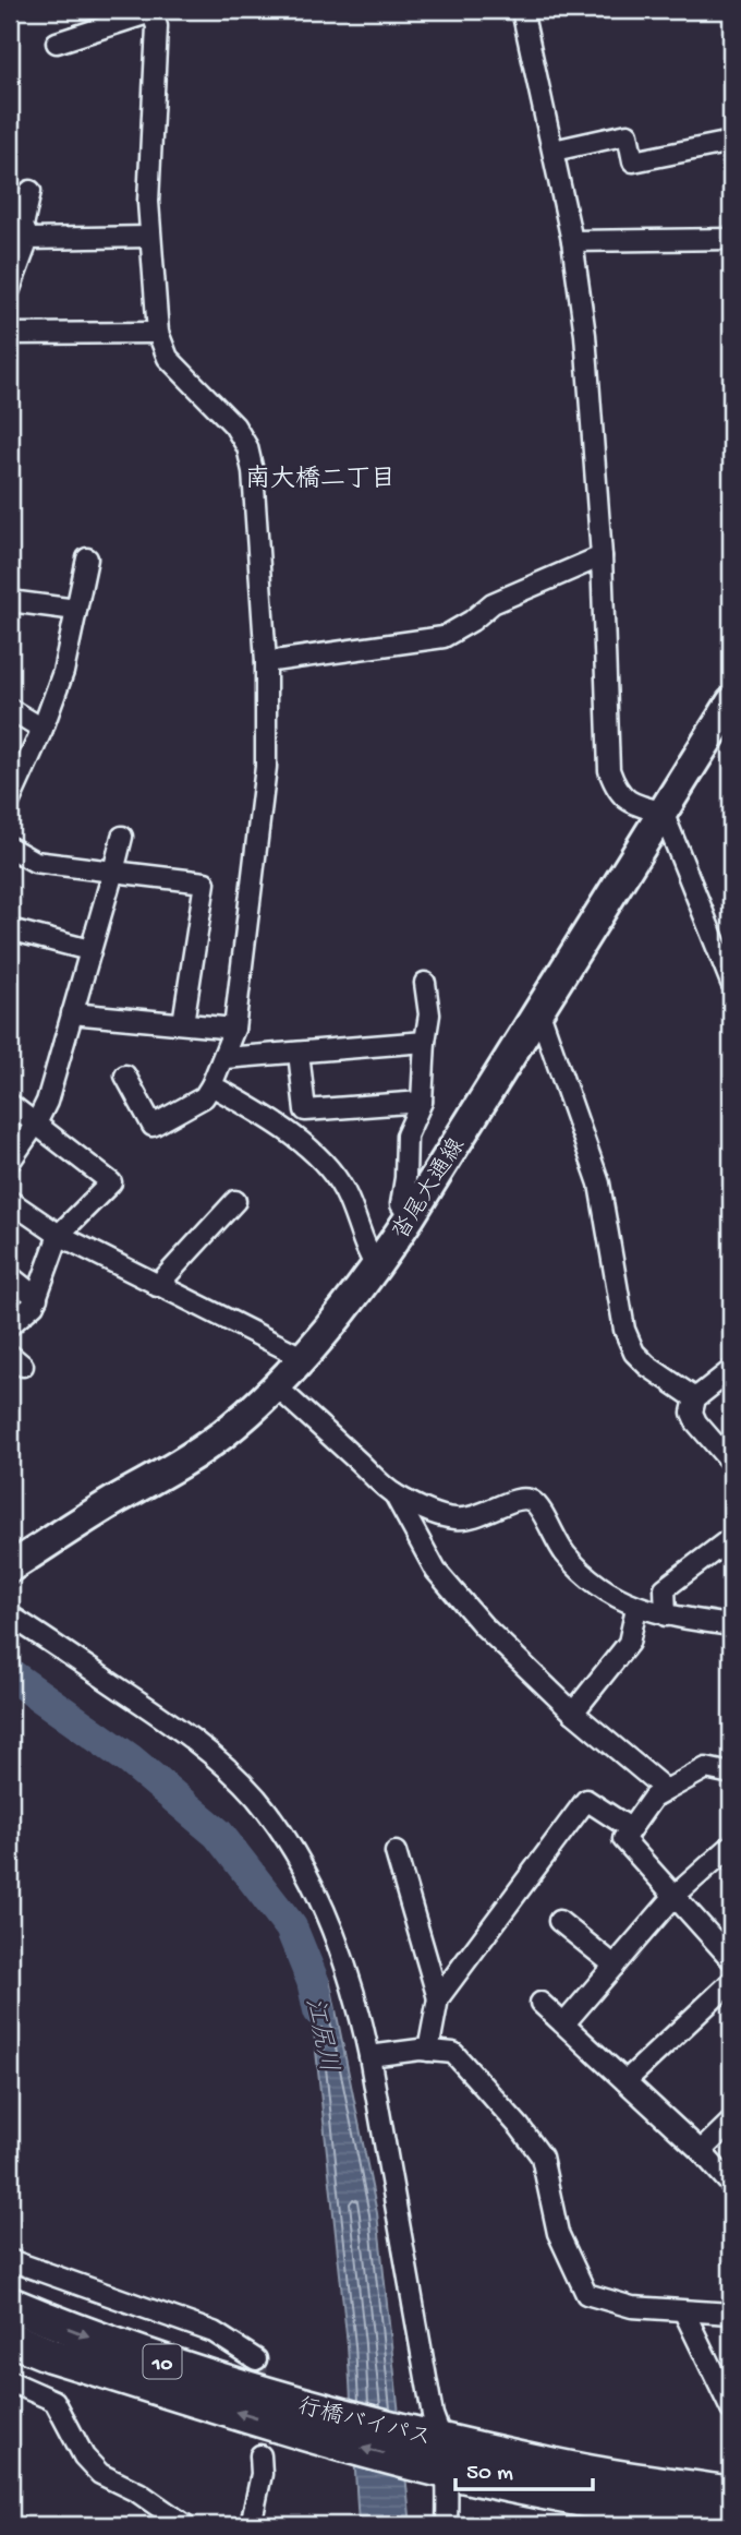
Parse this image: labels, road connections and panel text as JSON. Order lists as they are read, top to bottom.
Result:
{
  "streets": {
    "highway": ["10", "行橋バイパス"],
    "main road": ["沓尾大通線"]
  },
  "districts": ["南大橋二丁目"],
  "water": ["江尻川"],
  "scale_bar": "50 m"
}
